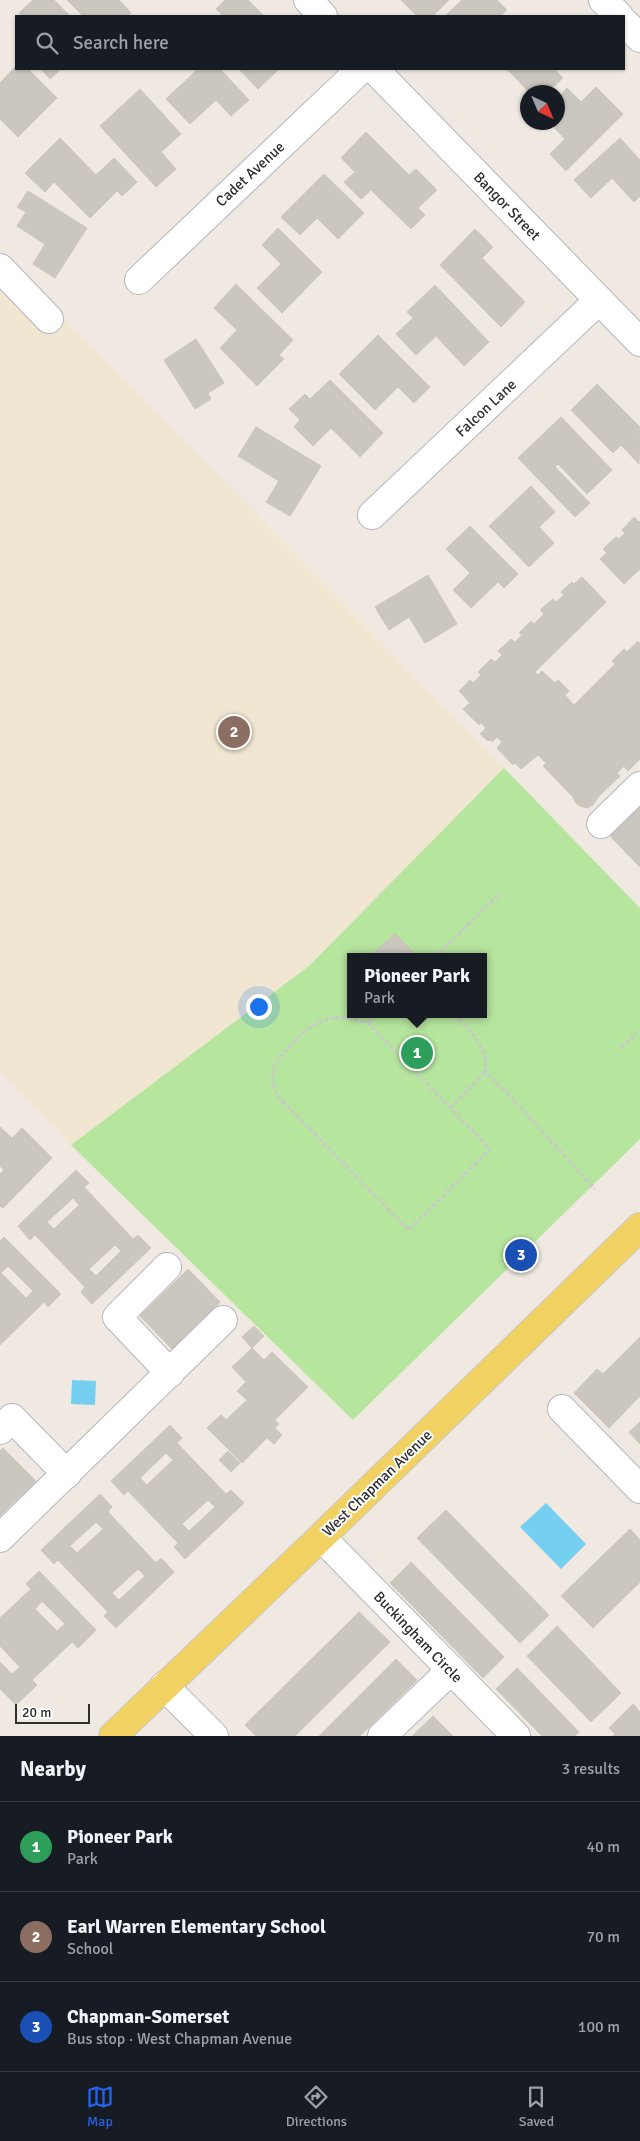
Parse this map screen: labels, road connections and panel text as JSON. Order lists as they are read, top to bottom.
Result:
{
  "streets": {
    "main road": ["West Chapman Avenue"],
    "street": [
      "Cadet Avenue",
      "Bangor Street",
      "Falcon Lane",
      "Buckingham Circle"
    ]
  },
  "crossings": [
    ["Bangor Street", "Falcon Lane"],
    ["West Chapman Avenue", "Buckingham Circle"]
  ],
  "scale_bar": "20 m",
  "north": "bottom right",
  "page": {
    "search": "Search here",
    "pins": ["2", "1", "3"],
    "popup": ["Pioneer Park", "Park"],
    "scale": "20 m",
    "heading": ["Nearby", "3 results"],
    "list": [
      {
        "mark": "1",
        "name": "Pioneer Park",
        "note": "Park",
        "value": "40 m"
      },
      {
        "mark": "2",
        "name": "Earl Warren Elementary School",
        "note": "School",
        "value": "70 m"
      },
      {
        "mark": "3",
        "name": "Chapman-Somerset",
        "note": "Bus stop · West Chapman Avenue",
        "value": "100 m"
      }
    ],
    "nav": ["Map", "Directions", "Saved"]
  }
}
